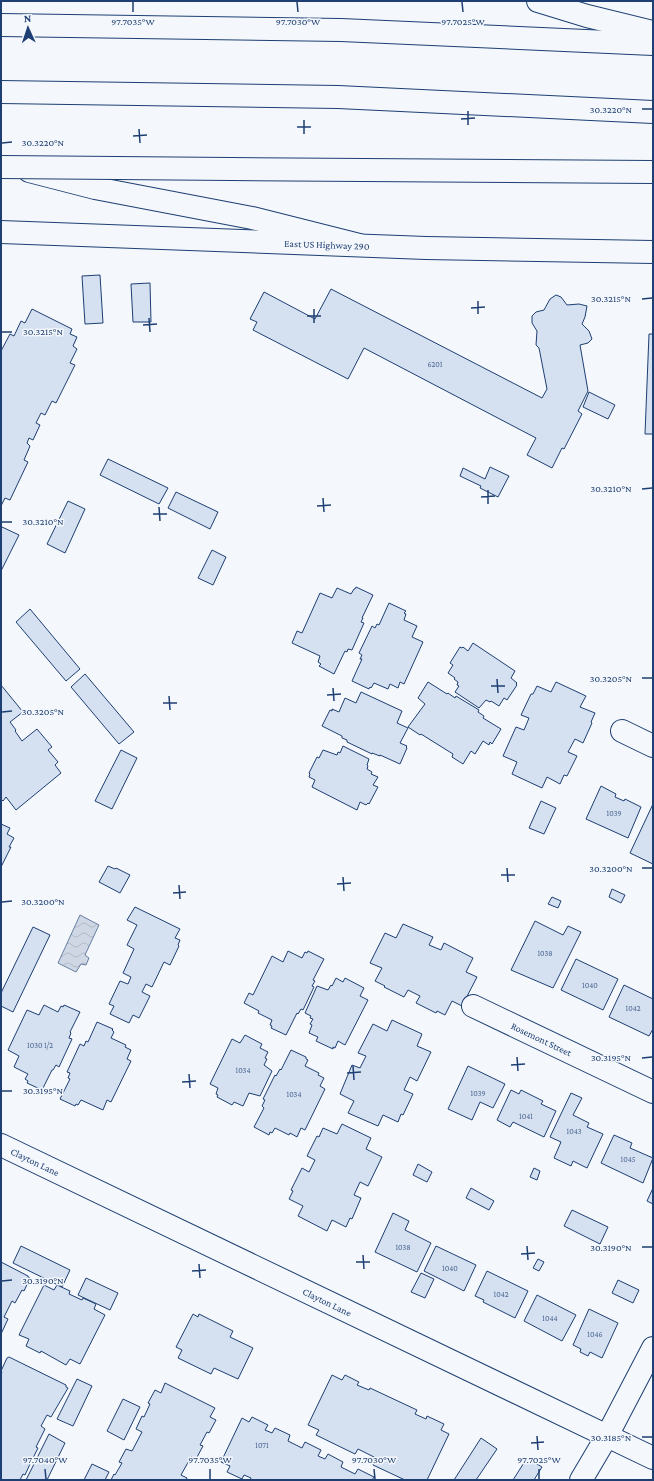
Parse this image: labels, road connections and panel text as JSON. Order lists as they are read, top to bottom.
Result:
{
  "streets": {
    "main road": ["East US Highway 290", "Rosemont Street", "Clayton Lane"]
  },
  "house_numbers": [
    "6201",
    "1039",
    "1038",
    "1040",
    "1042",
    "1030 1/2",
    "1034",
    "1039",
    "1034",
    "1041",
    "1043",
    "1045",
    "1038",
    "1040",
    "1042",
    "1044",
    "1046",
    "1071"
  ],
  "north": "top",
  "coordinates": [
    "97.7035°W",
    "97.7030°W",
    "97.7025°W",
    "30.3220°N",
    "30.3215°N",
    "30.3210°N",
    "30.3205°N",
    "30.3200°N",
    "30.3195°N",
    "30.3190°N",
    "30.3185°N",
    "97.7040°W"
  ]
}
